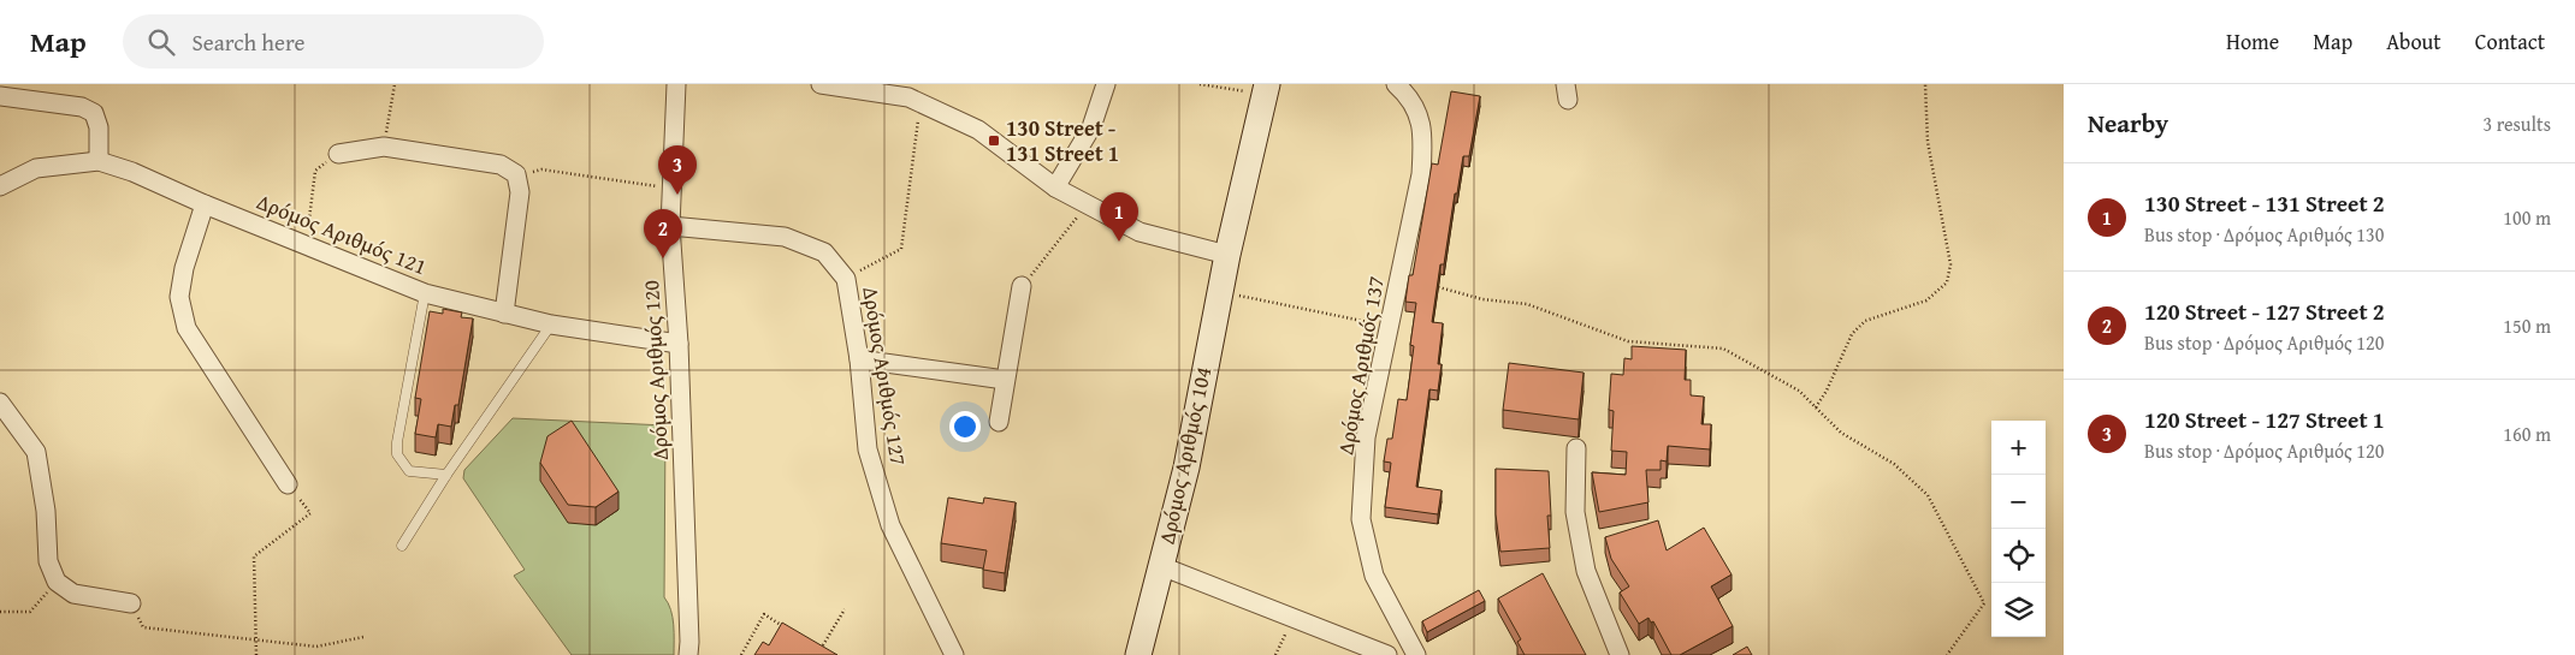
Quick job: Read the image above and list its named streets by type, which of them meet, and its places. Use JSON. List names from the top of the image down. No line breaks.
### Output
{"streets":{"street":["Δρόμος Αριθμός 121","Δρόμος Αριθμός 137","Δρόμος Αριθμός 120","Δρόμος Αριθμός 127","Δρόμος Αριθμός 104"]},"crossings":[["Δρόμος Αριθμός 121","Δρόμος Αριθμός 120"],["Δρόμος Αριθμός 120","Δρόμος Αριθμός 127"]],"places":{"transit":["130 Street - 131 Street 1"]},"page":{"header":"Map","search":"Search here","nav":["Home","Map","About","Contact"],"heading":["Nearby","3 results"],"pins":["3","1","2"],"list":[{"mark":"1","name":"130 Street - 131 Street 2","note":"Bus stop · Δρόμος Αριθμός 130","value":"100 m"},{"mark":"2","name":"120 Street - 127 Street 2","note":"Bus stop · Δρόμος Αριθμός 120","value":"150 m"},{"mark":"3","name":"120 Street - 127 Street 1","note":"Bus stop · Δρόμος Αριθμός 120","value":"160 m"}],"map_buttons":["+","−"]}}
